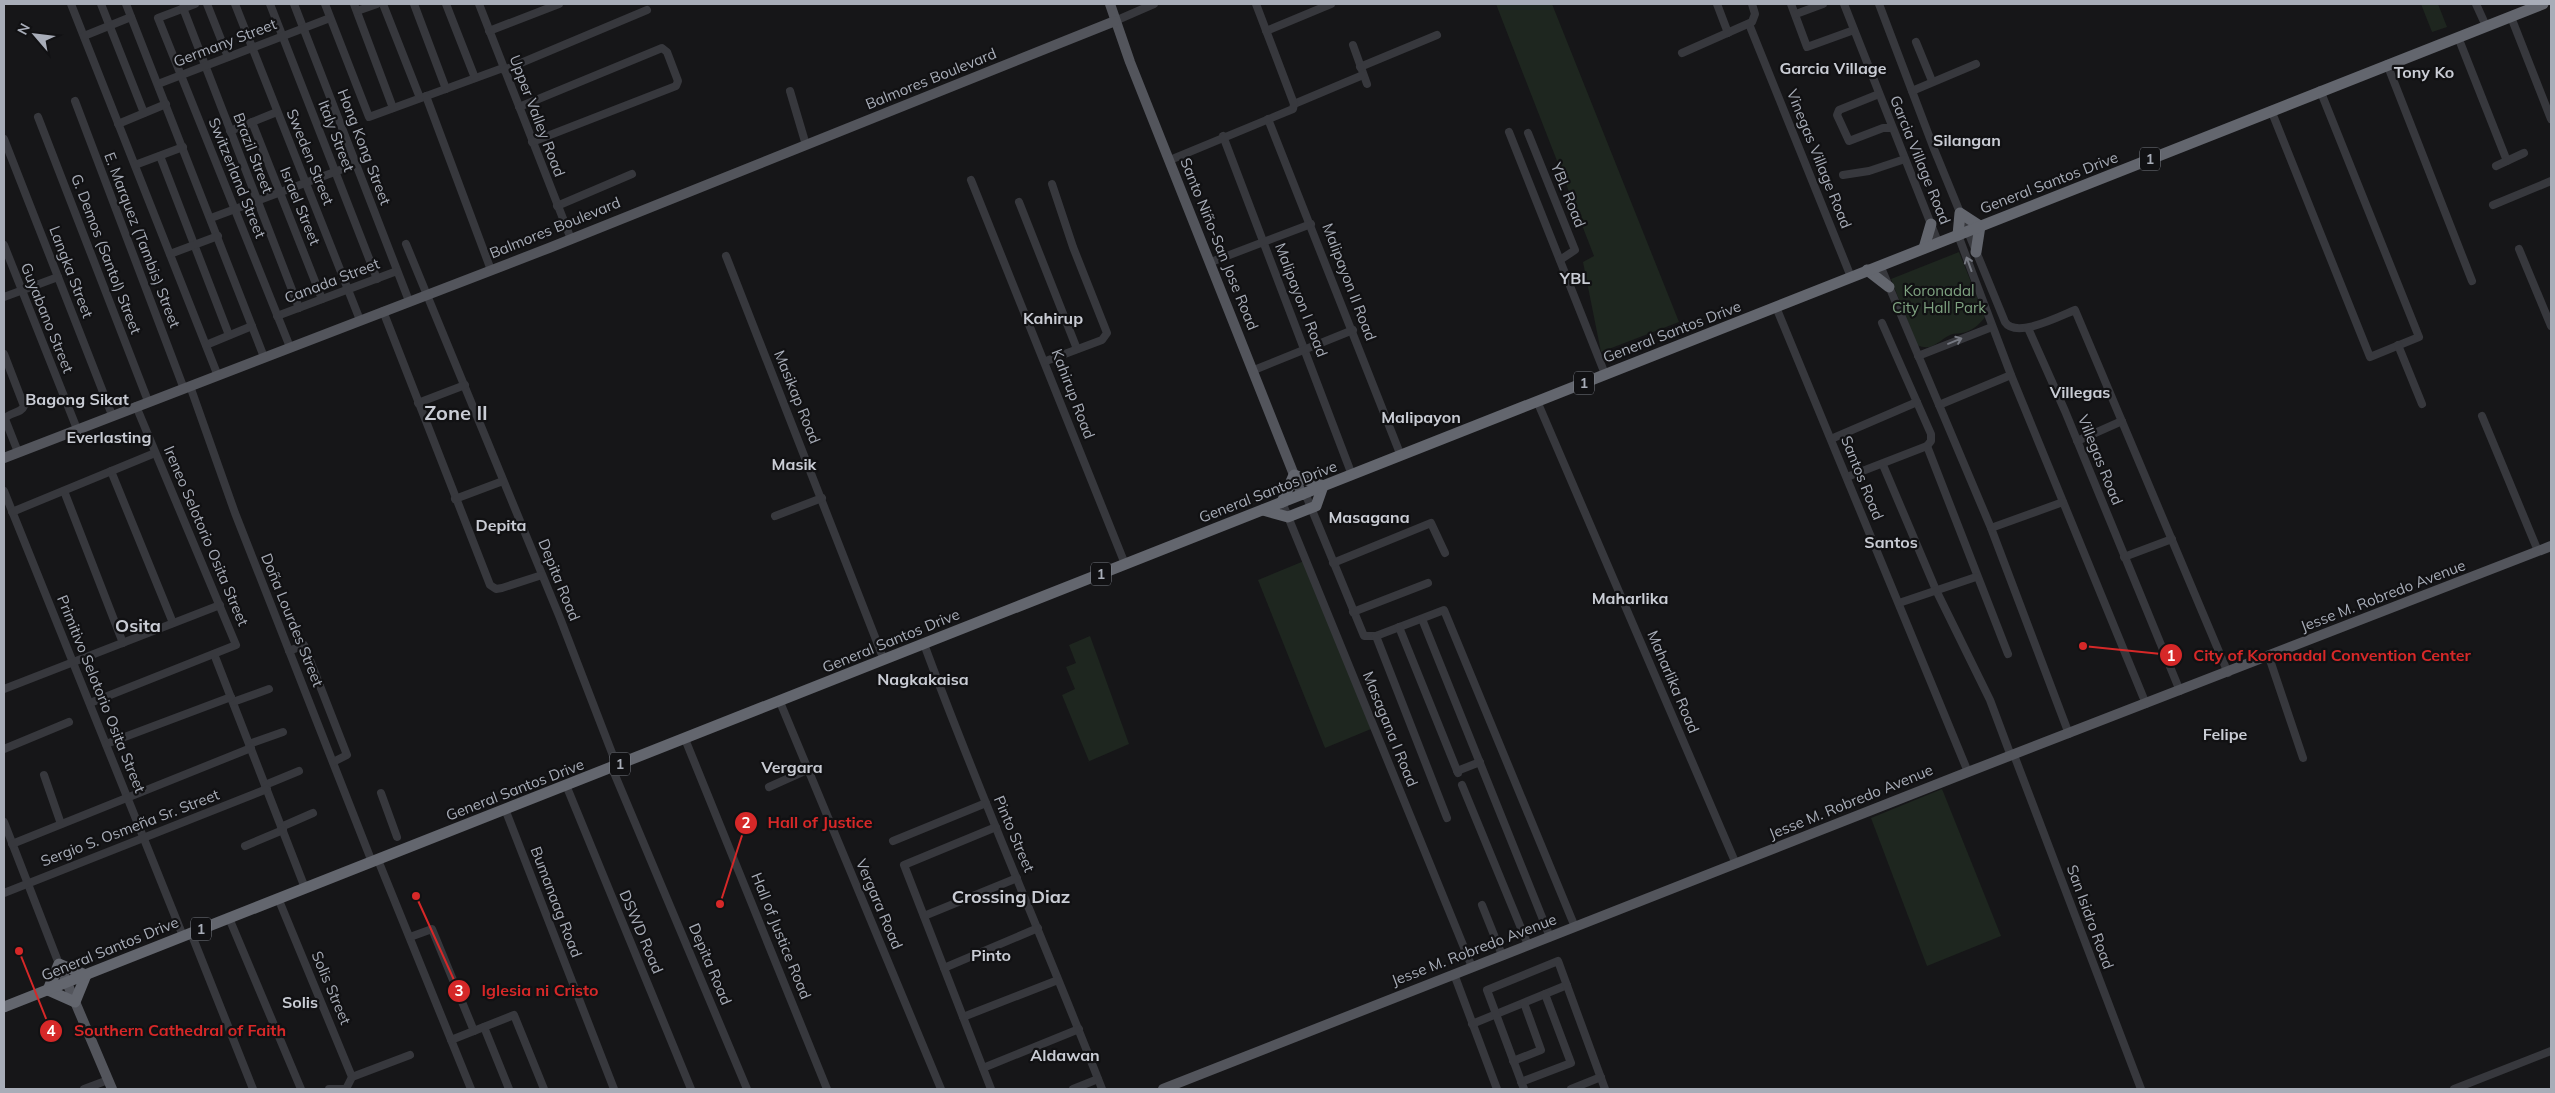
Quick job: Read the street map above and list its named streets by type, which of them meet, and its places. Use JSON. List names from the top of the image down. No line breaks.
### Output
{"streets":{"highway":["1","General Santos Drive"],"main road":["Balmores Boulevard","Santo Niño-San Jose Road","Jesse M. Robredo Avenue"],"street":["Germany Street","Upper Valley Road","Italy Street","Hong Kong Street","Brazil Street","Sweden Street","Vinegas Village Road","Garcia Village Road","Switzerland Street","YBL Road","Israel Street","E. Marquez (Tambis) Street","G. Demos (Santol) Street","Langka Street","Canada Street","Malipayon II Road","Malipayon I Road","Guyabano Street","Kahirup Road","Masikap Road","Villegas Road","Santos Road","Ireneo Selotorio Osita Street","Depita Road","Doña Lourdes Street","Maharlika Road","Primitivo Selotorio Osita Street","Masagana I Road","Sergio S. Osmeña Sr. Street","Pinto Street","Bumanaag Road","Vergara Road","San Isidro Road","DSWD Road","Hall of Justice Road","Solis Street"]},"crossings":[["Germany Street","Italy Street"],["Germany Street","Hong Kong Street"],["Germany Street","Brazil Street"],["Germany Street","Sweden Street"],["Germany Street","Switzerland Street"],["Balmores Boulevard","Upper Valley Road"],["Balmores Boulevard","Hong Kong Street"],["Balmores Boulevard","Sweden Street"],["Balmores Boulevard","Switzerland Street"],["Balmores Boulevard","E. Marquez (Tambis) Street"],["Balmores Boulevard","Santo Niño-San Jose Road"],["Balmores Boulevard","G. Demos (Santol) Street"],["Balmores Boulevard","Langka Street"],["Balmores Boulevard","Guyabano Street"],["Balmores Boulevard","Ireneo Selotorio Osita Street"],["Balmores Boulevard","Depita Road"],["Balmores Boulevard","Doña Lourdes Street"],["Italy Street","Canada Street"],["Hong Kong Street","Canada Street"],["Brazil Street","Switzerland Street"],["Brazil Street","Canada Street"],["Sweden Street","Canada Street"],["Vinegas Village Road","General Santos Drive"],["Garcia Village Road","General Santos Drive"],["Switzerland Street","Canada Street"],["General Santos Drive","YBL Road"],["General Santos Drive","Santo Niño-San Jose Road"],["General Santos Drive","Malipayon II Road"],["General Santos Drive","Malipayon I Road"],["General Santos Drive","Kahirup Road"],["General Santos Drive","Masikap Road"],["General Santos Drive","Santos Road"],["General Santos Drive","Depita Road"],["General Santos Drive","Doña Lourdes Street"],["General Santos Drive","Maharlika Road"],["General Santos Drive","Primitivo Selotorio Osita Street"],["General Santos Drive","Masagana I Road"],["General Santos Drive","Pinto Street"],["General Santos Drive","Bumanaag Road"],["General Santos Drive","Vergara Road"],["General Santos Drive","DSWD Road"],["General Santos Drive","Hall of Justice Road"],["General Santos Drive","Solis Street"],["Israel Street","Canada Street"],["E. Marquez (Tambis) Street","Doña Lourdes Street"],["Villegas Road","Jesse M. Robredo Avenue"],["Santos Road","Jesse M. Robredo Avenue"],["Jesse M. Robredo Avenue","Maharlika Road"],["Jesse M. Robredo Avenue","Masagana I Road"],["Jesse M. Robredo Avenue","San Isidro Road"],["Primitivo Selotorio Osita Street","Sergio S. Osmeña Sr. Street"]],"districts":["Garcia Village","Tony Ko","Silangan","YBL","Kahirup","Villegas","Bagong Sikat","Zone II","Malipayon","Everlasting","Masik","Masagana","Depita","Santos","Maharlika","Osita","Nagkakaisa","Felipe","Vergara","Crossing Diaz","Pinto","Solis","Aldawan"],"parks":["Koronadal City Hall Park"],"places":["City of Koronadal Convention Center","Iglesia ni Cristo","Hall of Justice","Southern Cathedral of Faith"],"north":"top left"}
